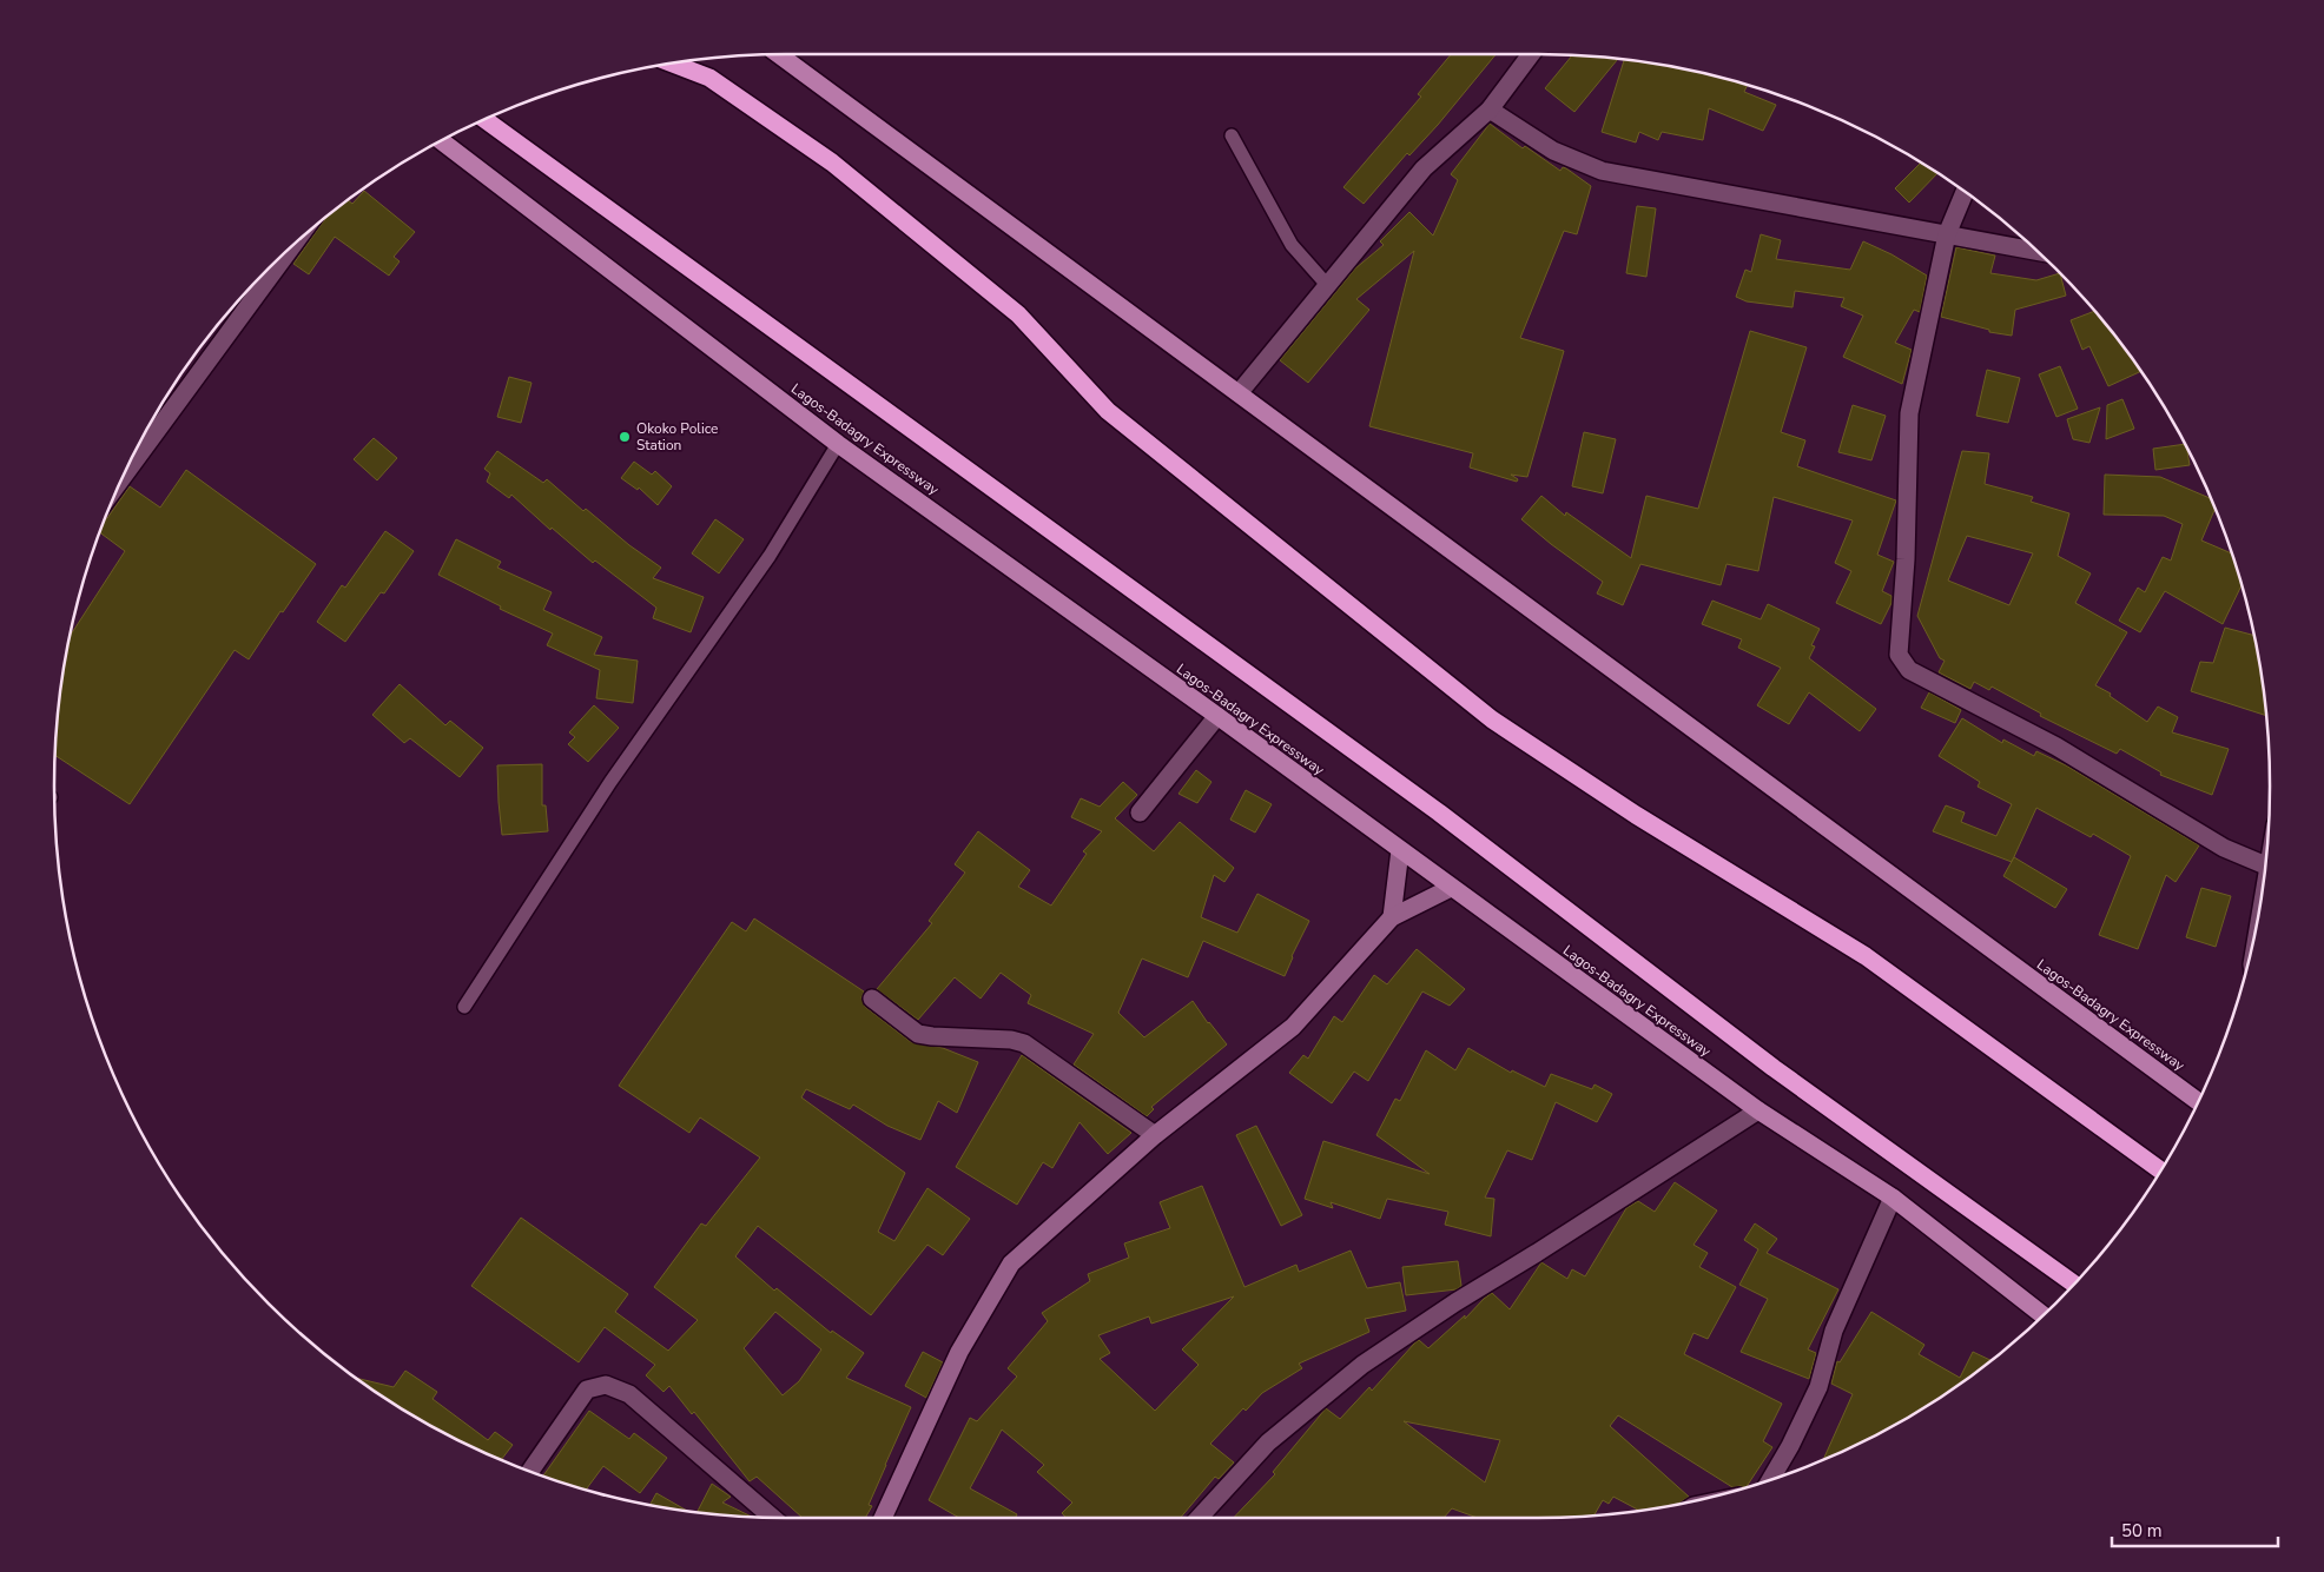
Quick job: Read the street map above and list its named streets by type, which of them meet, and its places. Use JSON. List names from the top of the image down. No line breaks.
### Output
{"streets":{"highway":["Lagos-Badagry Expressway"]},"places":["Okoko Police Station"],"scale_bar":"50 m"}
